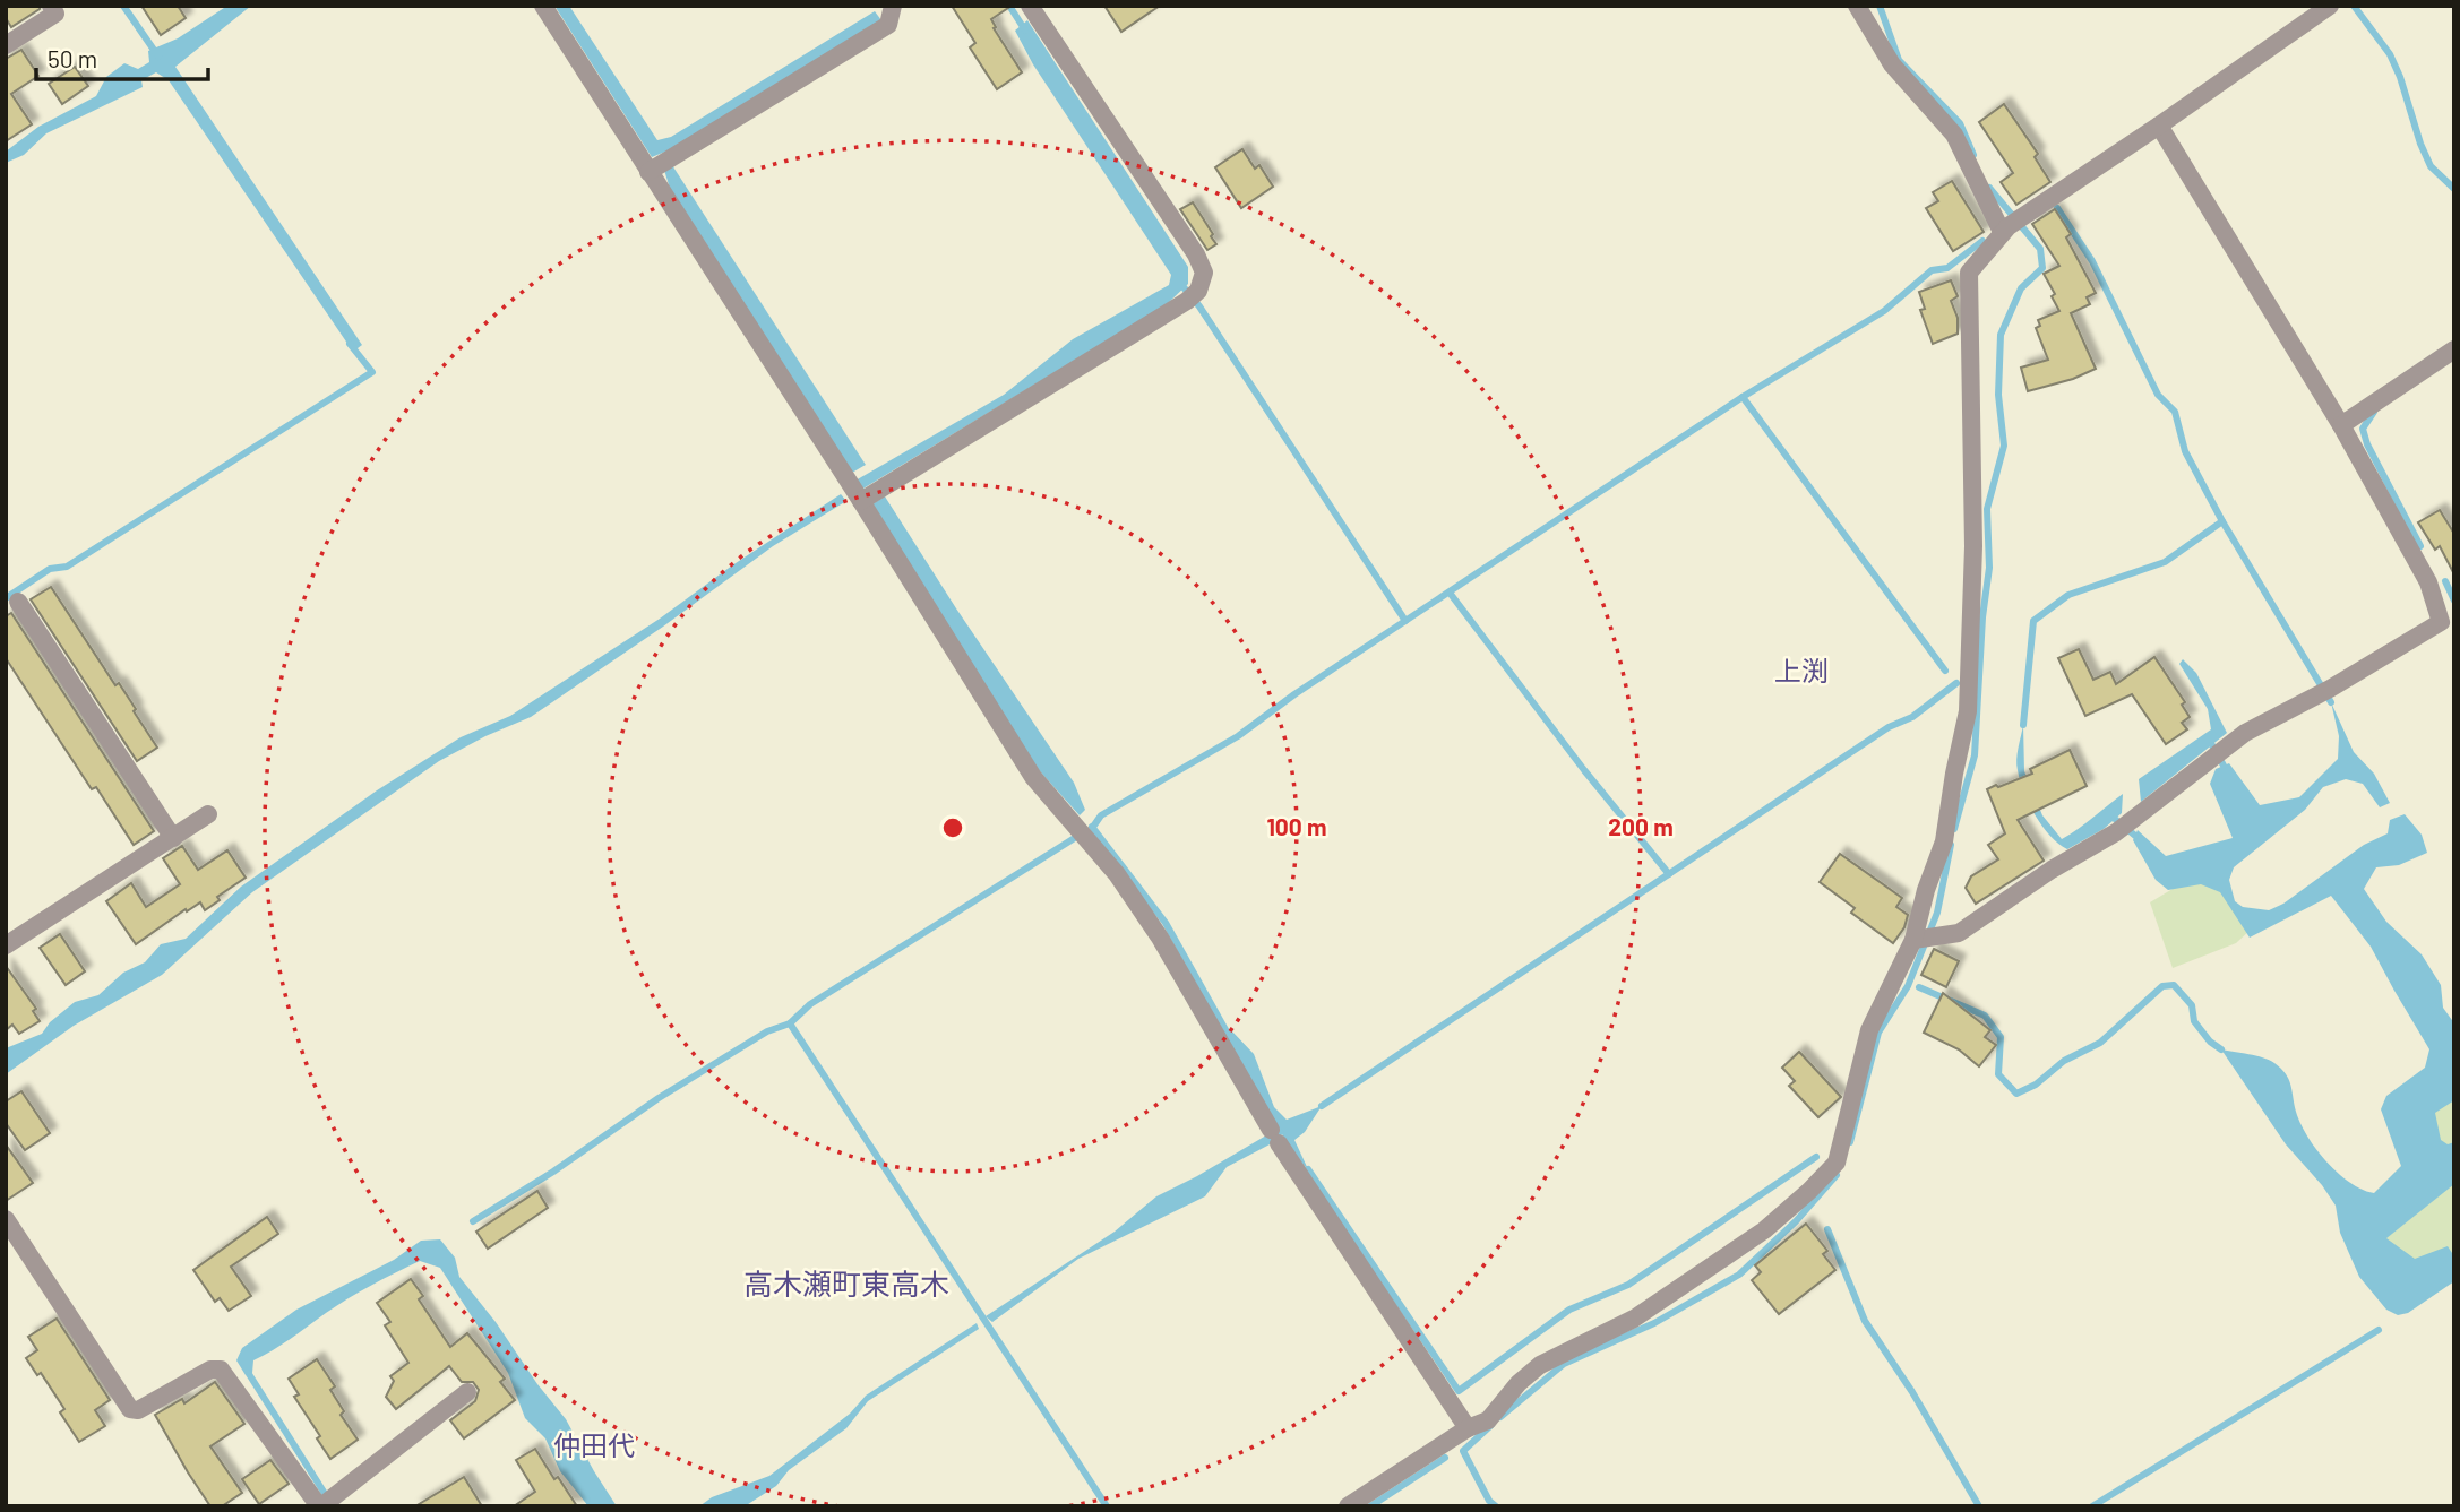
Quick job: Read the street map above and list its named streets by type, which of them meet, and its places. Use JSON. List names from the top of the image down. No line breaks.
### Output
{"districts":["上渕","高木瀬町東高木","仲田代"],"scale_bar":"50 m","rings":["100 m","200 m"]}
